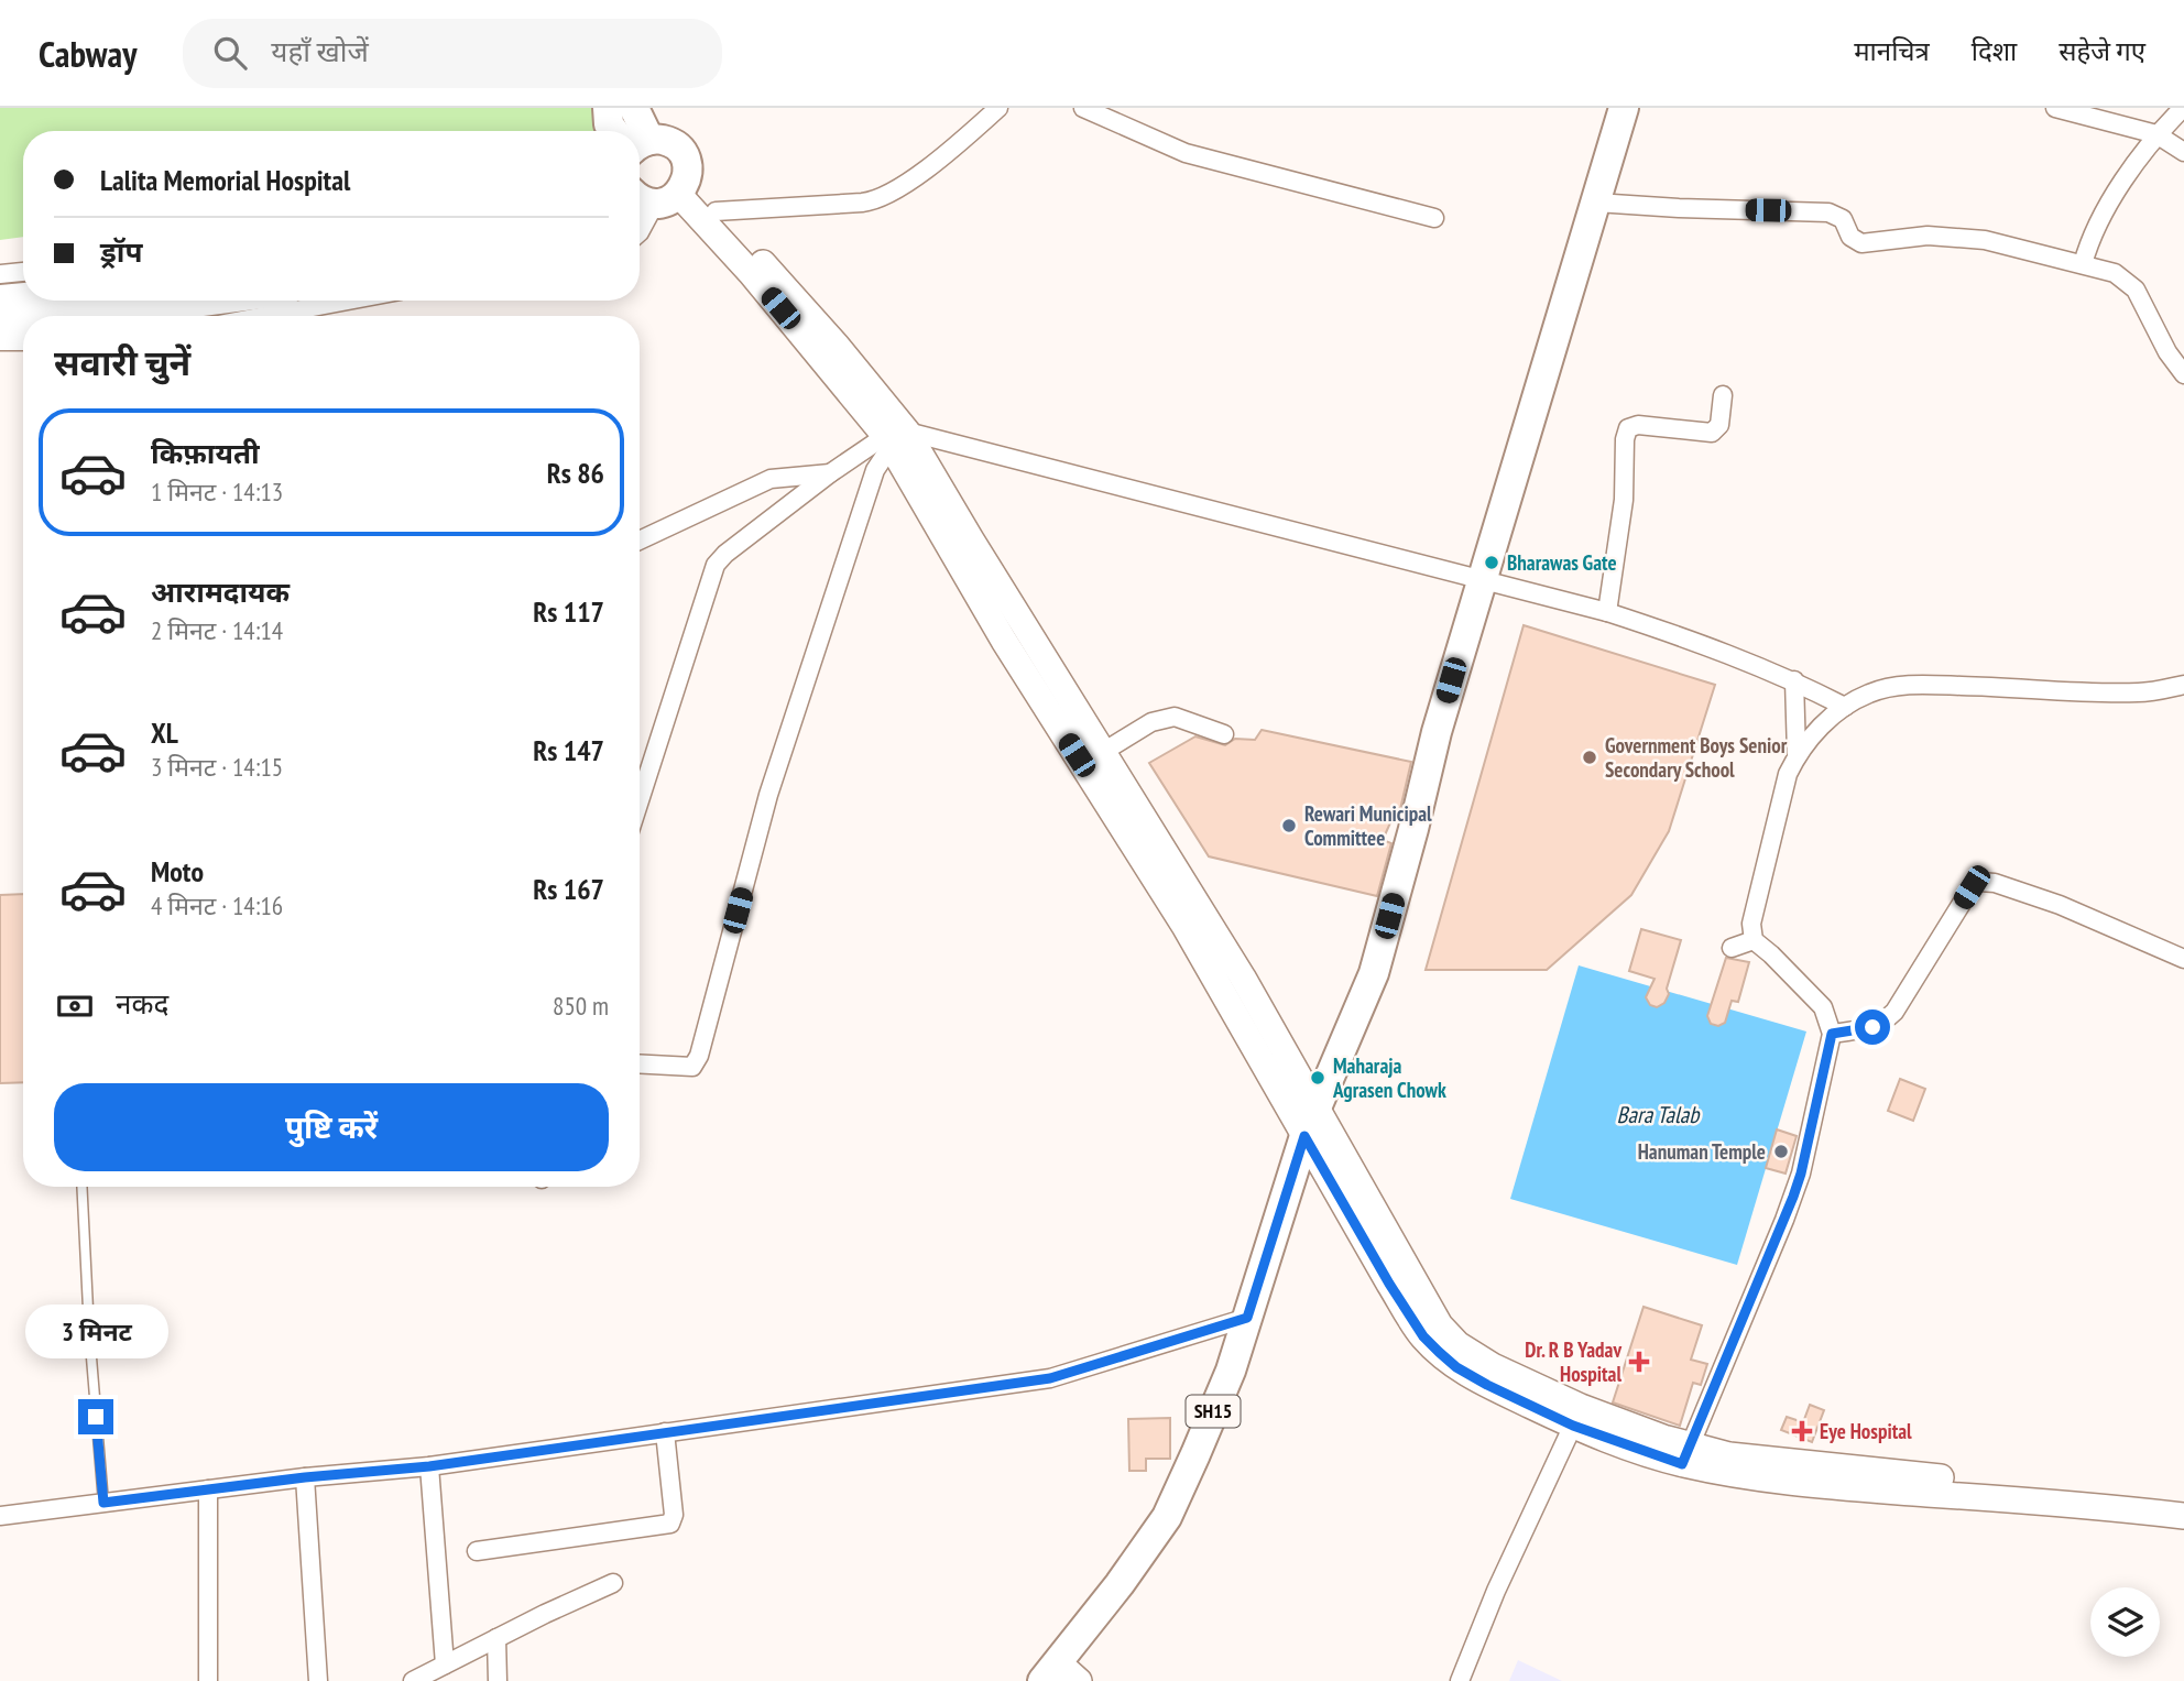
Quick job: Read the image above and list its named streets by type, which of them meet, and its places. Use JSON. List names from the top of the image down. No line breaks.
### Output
{"streets":{"main road":["SH15"]},"water":["Bara Talab"],"places":{"other":["Bharawas Gate","Government Boys Senior Secondary School","Rewari Municipal Committee","Maharaja Agrasen Chowk","Hanuman Temple"],"health":["Dr. R B Yadav Hospital","Eye Hospital"]},"page":{"header":"Cabway","search":"यहाँ खोजें","nav":["मानचित्र","दिशा","सहेजे गए"],"banner":["Lalita Memorial Hospital","ड्रॉप"],"heading":"सवारी चुनें","list":[{"name":"किफ़ायती","note":"1 मिनट · 14:13","value":"Rs 86"},{"name":"आरामदायक","note":"2 मिनट · 14:14","value":"Rs 117"},{"name":"XL","note":"3 मिनट · 14:15","value":"Rs 147"},{"name":"Moto","note":"4 मिनट · 14:16","value":"Rs 167"}],"pay":["नकद","850 m"],"buttons":"पुष्टि करें","bubble":"3 मिनट"}}
